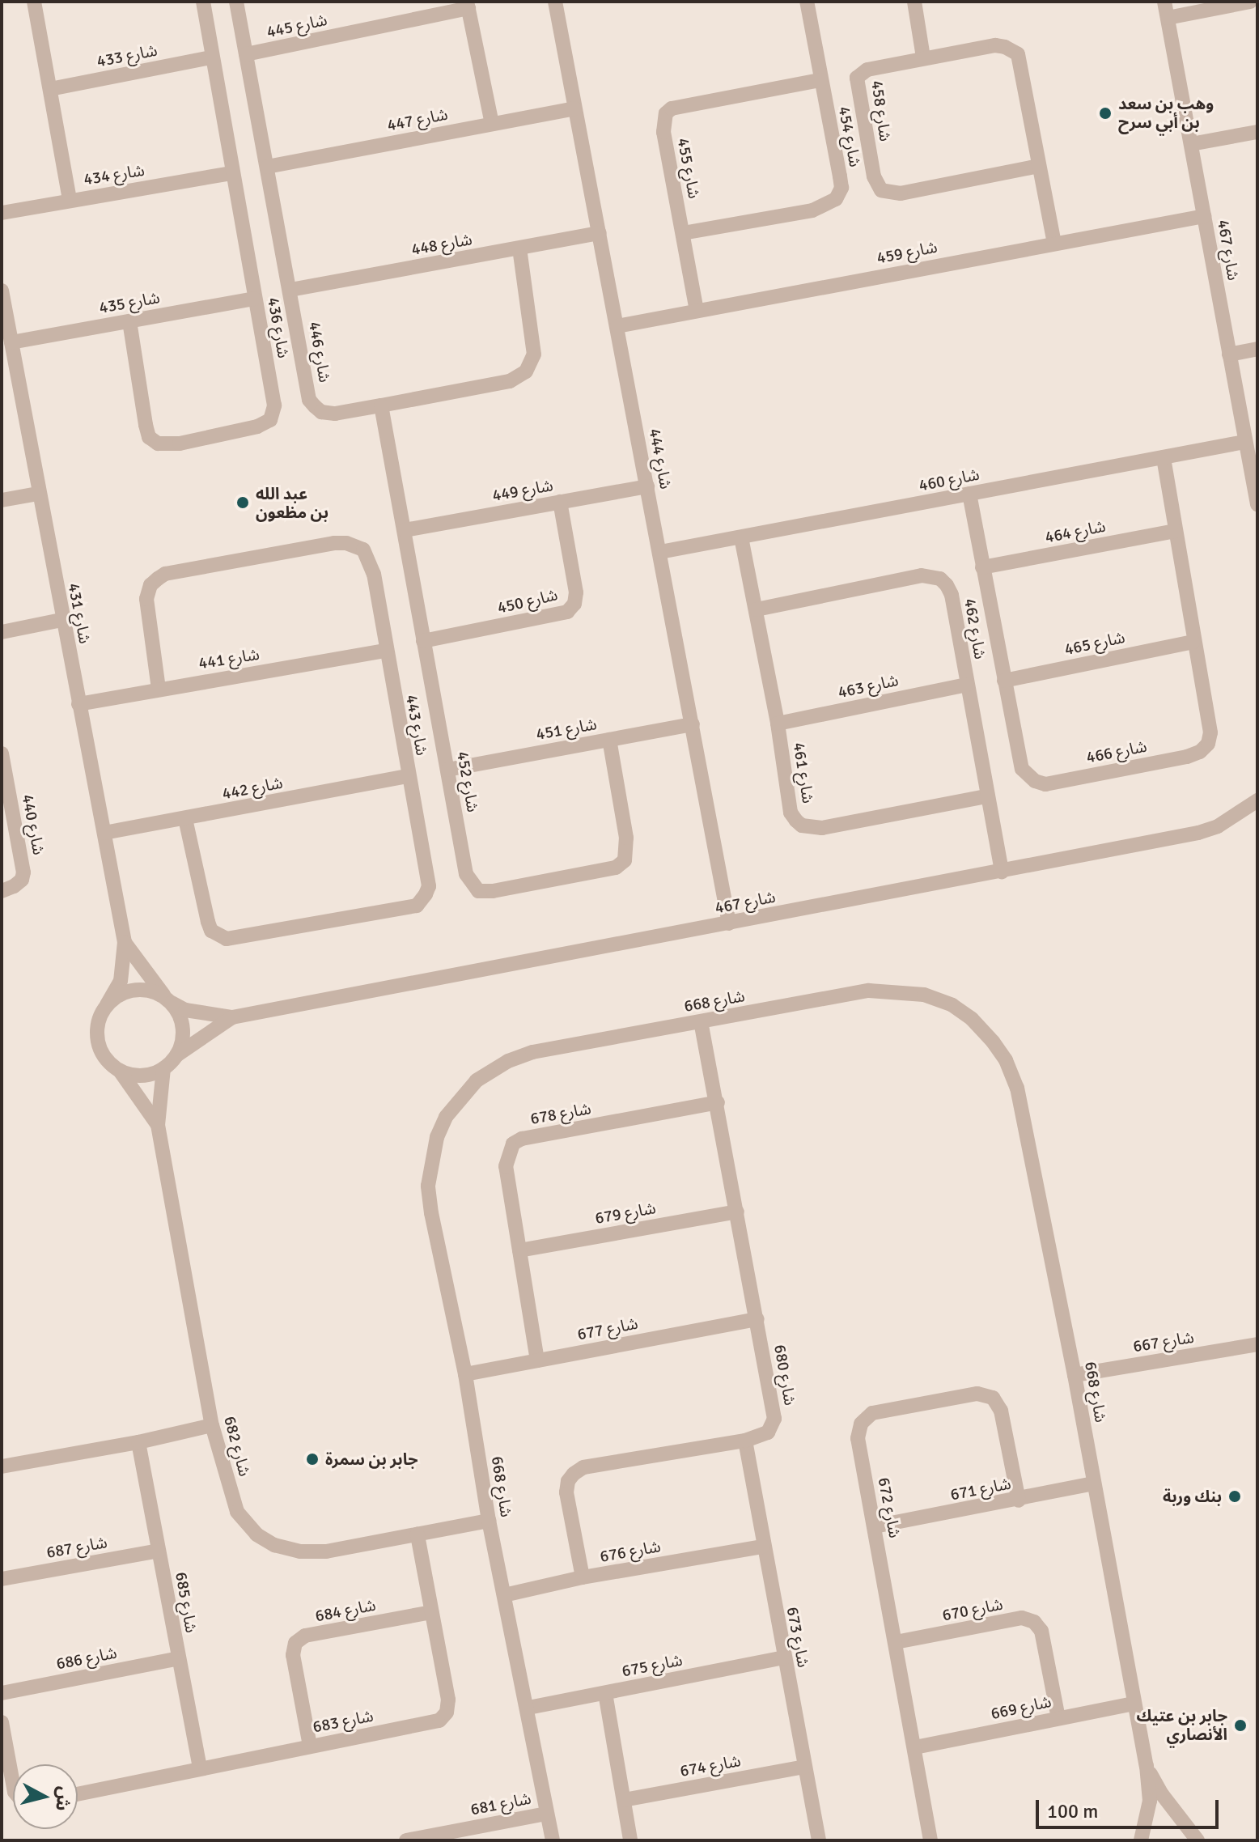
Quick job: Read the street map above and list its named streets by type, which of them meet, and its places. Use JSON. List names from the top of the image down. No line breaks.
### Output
{"streets":{"street":["شارع 445","شارع 433","شارع 458","شارع 447","شارع 454","شارع 455","شارع 434","شارع 448","شارع 467","شارع 459","شارع 435","شارع 436","شارع 446","شارع 444","شارع 460","شارع 449","شارع 464","شارع 450","شارع 431","شارع 462","شارع 465","شارع 441","شارع 463","شارع 443","شارع 451","شارع 466","شارع 461","شارع 452","شارع 442","شارع 440","شارع 668","شارع 678","شارع 679","شارع 677","شارع 667","شارع 680","شارع 682","شارع 671","شارع 672","شارع 687","شارع 676","شارع 685","شارع 670","شارع 684","شارع 673","شارع 686","شارع 675","شارع 669","شارع 683","شارع 674","شارع 681"]},"crossings":[["شارع 445","شارع 446"],["شارع 433","شارع 436"],["شارع 458","شارع 459"],["شارع 447","شارع 446"],["شارع 447","شارع 444"],["شارع 454","شارع 455"],["شارع 455","شارع 459"],["شارع 434","شارع 436"],["شارع 448","شارع 446"],["شارع 448","شارع 444"],["شارع 467","شارع 459"],["شارع 467","شارع 444"],["شارع 467","شارع 460"],["شارع 467","شارع 431"],["شارع 467","شارع 462"],["شارع 467","شارع 682"],["شارع 459","شارع 444"],["شارع 435","شارع 436"],["شارع 435","شارع 431"],["شارع 446","شارع 452"],["شارع 444","شارع 460"],["شارع 444","شارع 449"],["شارع 444","شارع 451"],["شارع 460","شارع 466"],["شارع 460","شارع 461"],["شارع 449","شارع 450"],["شارع 449","شارع 452"],["شارع 464","شارع 466"],["شارع 450","شارع 452"],["شارع 431","شارع 441"],["شارع 431","شارع 442"],["شارع 431","شارع 682"],["شارع 462","شارع 463"],["شارع 462","شارع 461"],["شارع 465","شارع 466"],["شارع 441","شارع 443"],["شارع 463","شارع 461"],["شارع 443","شارع 442"],["شارع 451","شارع 452"],["شارع 668","شارع 677"],["شارع 668","شارع 667"],["شارع 668","شارع 680"],["شارع 668","شارع 682"],["شارع 668","شارع 671"],["شارع 668","شارع 676"],["شارع 668","شارع 675"],["شارع 668","شارع 669"],["شارع 668","شارع 681"],["شارع 678","شارع 679"],["شارع 678","شارع 677"],["شارع 678","شارع 680"],["شارع 679","شارع 680"],["شارع 677","شارع 680"],["شارع 680","شارع 676"],["شارع 680","شارع 673"],["شارع 682","شارع 683"],["شارع 671","شارع 672"],["شارع 672","شارع 670"],["شارع 672","شارع 669"],["شارع 687","شارع 685"],["شارع 676","شارع 673"],["شارع 685","شارع 686"],["شارع 685","شارع 683"],["شارع 670","شارع 669"],["شارع 684","شارع 683"],["شارع 673","شارع 675"],["شارع 673","شارع 674"]],"places":["وهب بن سعد بن أبي سرح","عبد الله بن مظعون","جابر بن سمرة","بنك وربة","جابر بن عتيك الأنصاري"],"scale_bar":"100 m","north":"right"}
